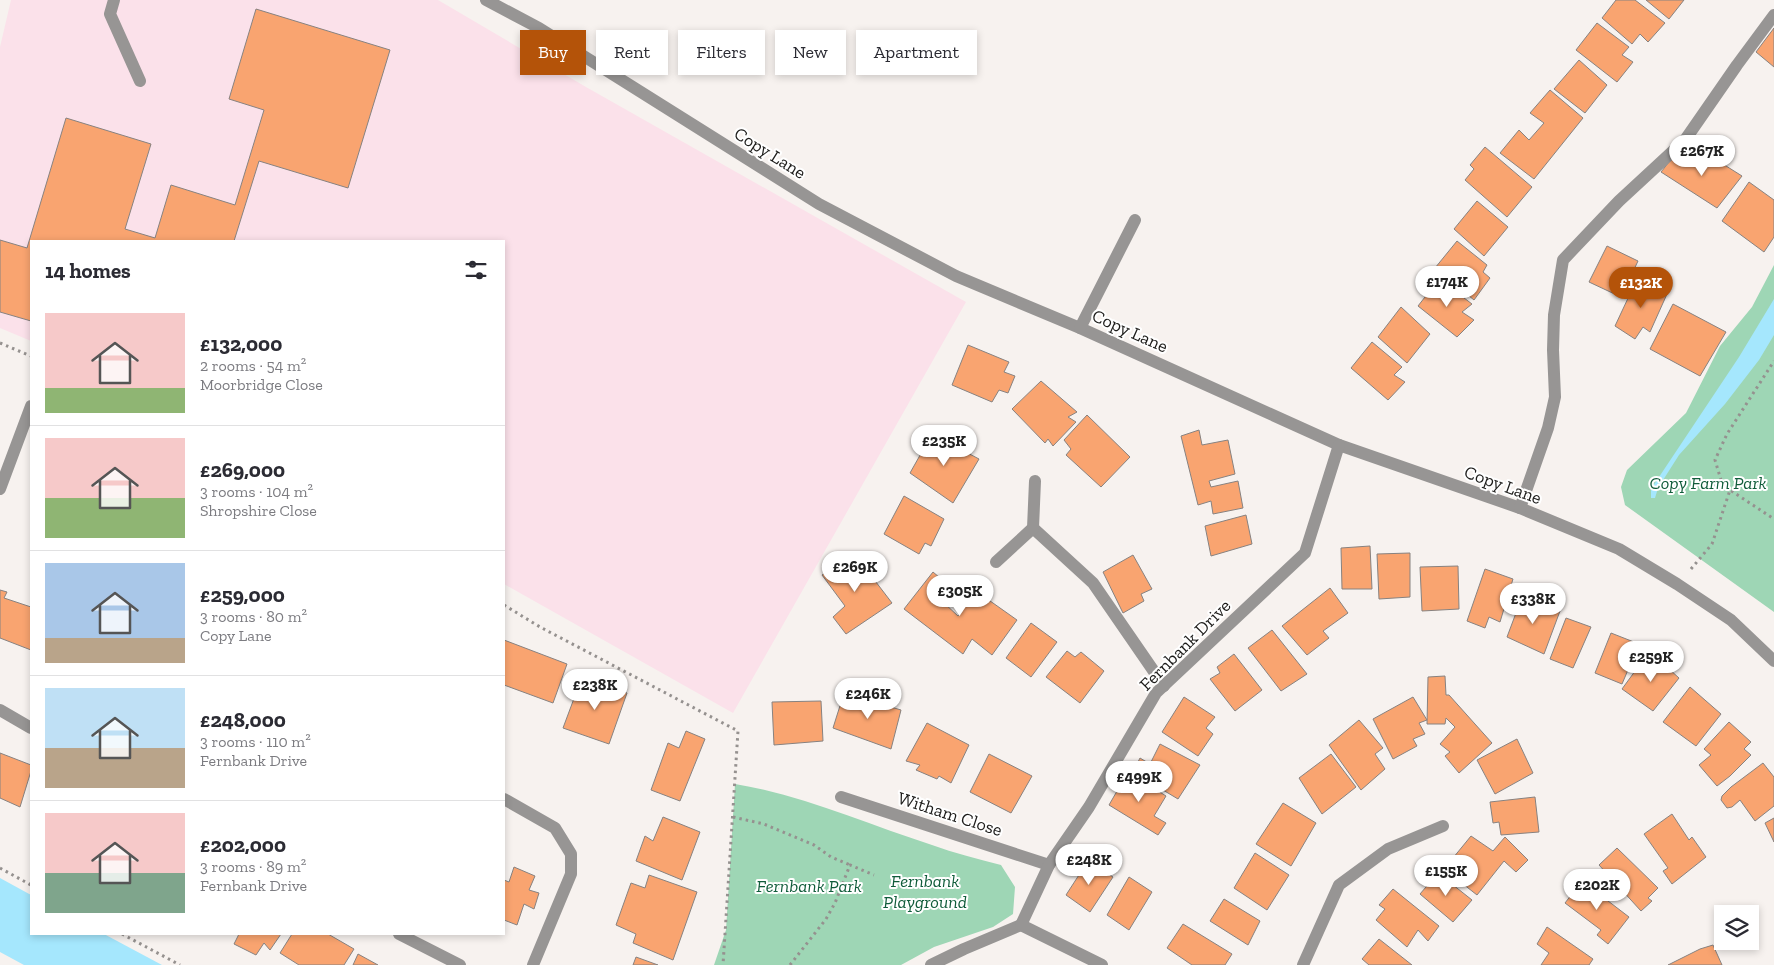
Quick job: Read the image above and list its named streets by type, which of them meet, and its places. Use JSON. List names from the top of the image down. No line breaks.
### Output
{"streets":{"street":["Copy Lane","Fernbank Drive","Witham Close"]},"crossings":[["Copy Lane","Fernbank Drive"],["Fernbank Drive","Witham Close"]],"parks":["Copy Farm Park","Fernbank Playground","Fernbank Park"],"page":{"chip":["Buy","Rent","Filters","New","Apartment"],"price":["£267K","£174K","£132K","£235K","£269K","£305K","£338K","£259K","£238K","£246K","£499K","£248K","£155K","£202K"],"heading":"14 homes","list":[{"name":"£132,000","note":"2 rooms · 54 m² · Moorbridge Close"},{"name":"£269,000","note":"3 rooms · 104 m² · Shropshire Close"},{"name":"£259,000","note":"3 rooms · 80 m² · Copy Lane"},{"name":"£248,000","note":"3 rooms · 110 m² · Fernbank Drive"},{"name":"£202,000","note":"3 rooms · 89 m² · Fernbank Drive"}]}}
